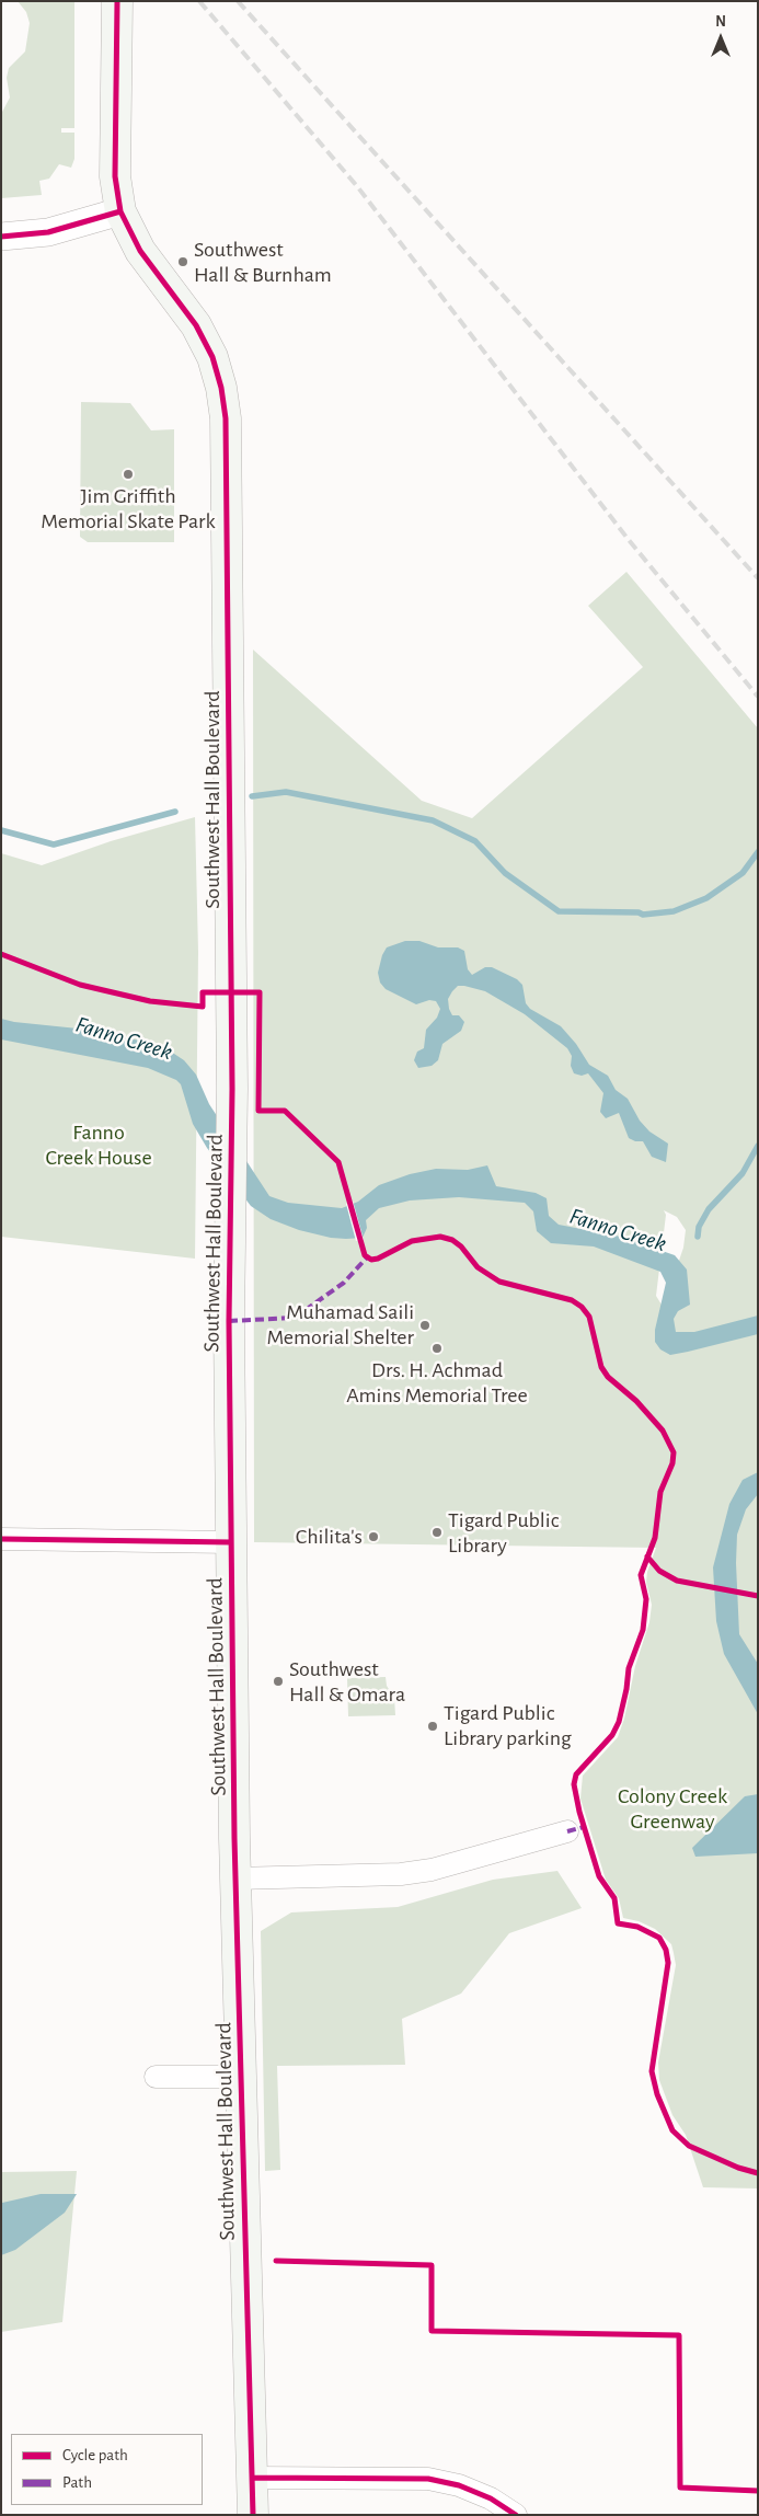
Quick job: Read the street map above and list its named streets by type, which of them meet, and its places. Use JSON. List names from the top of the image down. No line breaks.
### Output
{"streets":{"main road":["Southwest Hall Boulevard"]},"water":["Fanno Creek"],"parks":["Fanno Creek House","Colony Creek Greenway"],"places":["Southwest Hall & Burnham","Jim Griffith Memorial Skate Park","Muhamad Saili Memorial Shelter","Drs. H. Achmad Amins Memorial Tree","Tigard Public Library","Chilita's","Southwest Hall & Omara","Tigard Public Library parking"],"legend":["Cycle path","Path"],"north":"top"}
